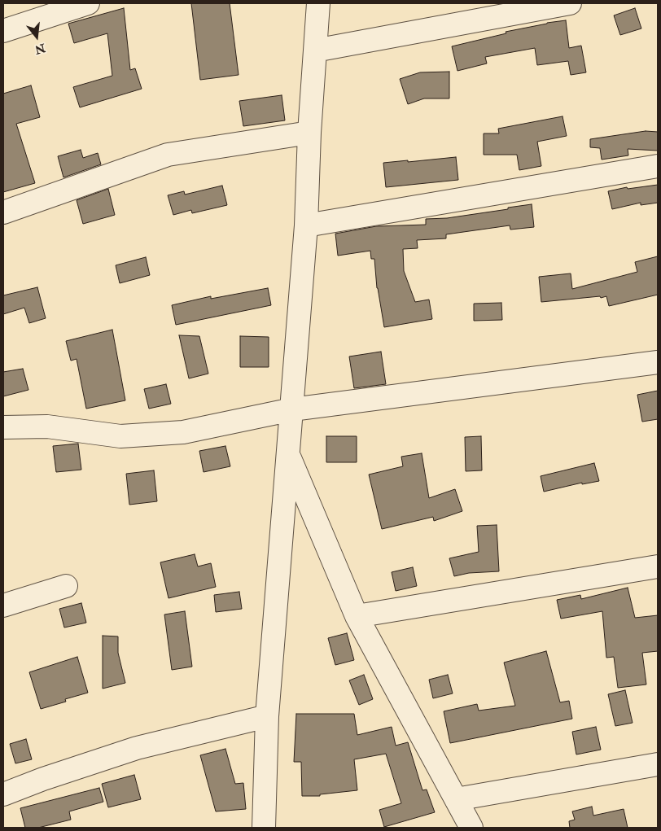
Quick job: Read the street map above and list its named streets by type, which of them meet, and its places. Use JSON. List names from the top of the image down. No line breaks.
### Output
{"north":"bottom"}
